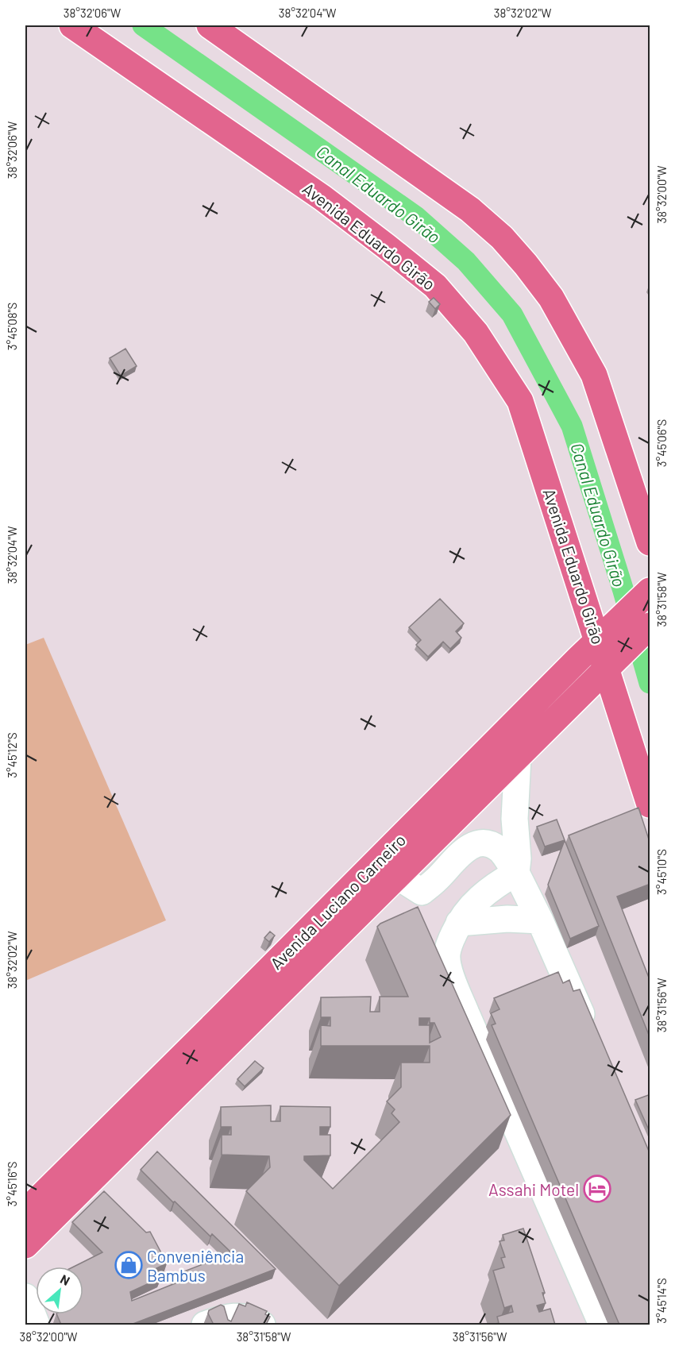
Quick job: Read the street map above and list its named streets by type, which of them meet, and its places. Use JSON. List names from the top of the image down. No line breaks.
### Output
{"streets":{"main road":["Avenida Eduardo Girão","Avenida Luciano Carneiro"]},"crossings":[["Avenida Eduardo Girão","Avenida Luciano Carneiro"]],"water":["Canal Eduardo Girão"],"places":{"hotel":["Assahi Motel"],"shop":["Conveniência Bambus"]},"north":"top right","coordinates":["38°32'06\"W","38°32'04\"W","38°32'02\"W","38°32'00\"W","3°45'08\"S","3°45'06\"S","38°31'58\"W","3°45'12\"S","3°45'10\"S","38°31'56\"W","3°45'16\"S","3°45'14\"S"]}
